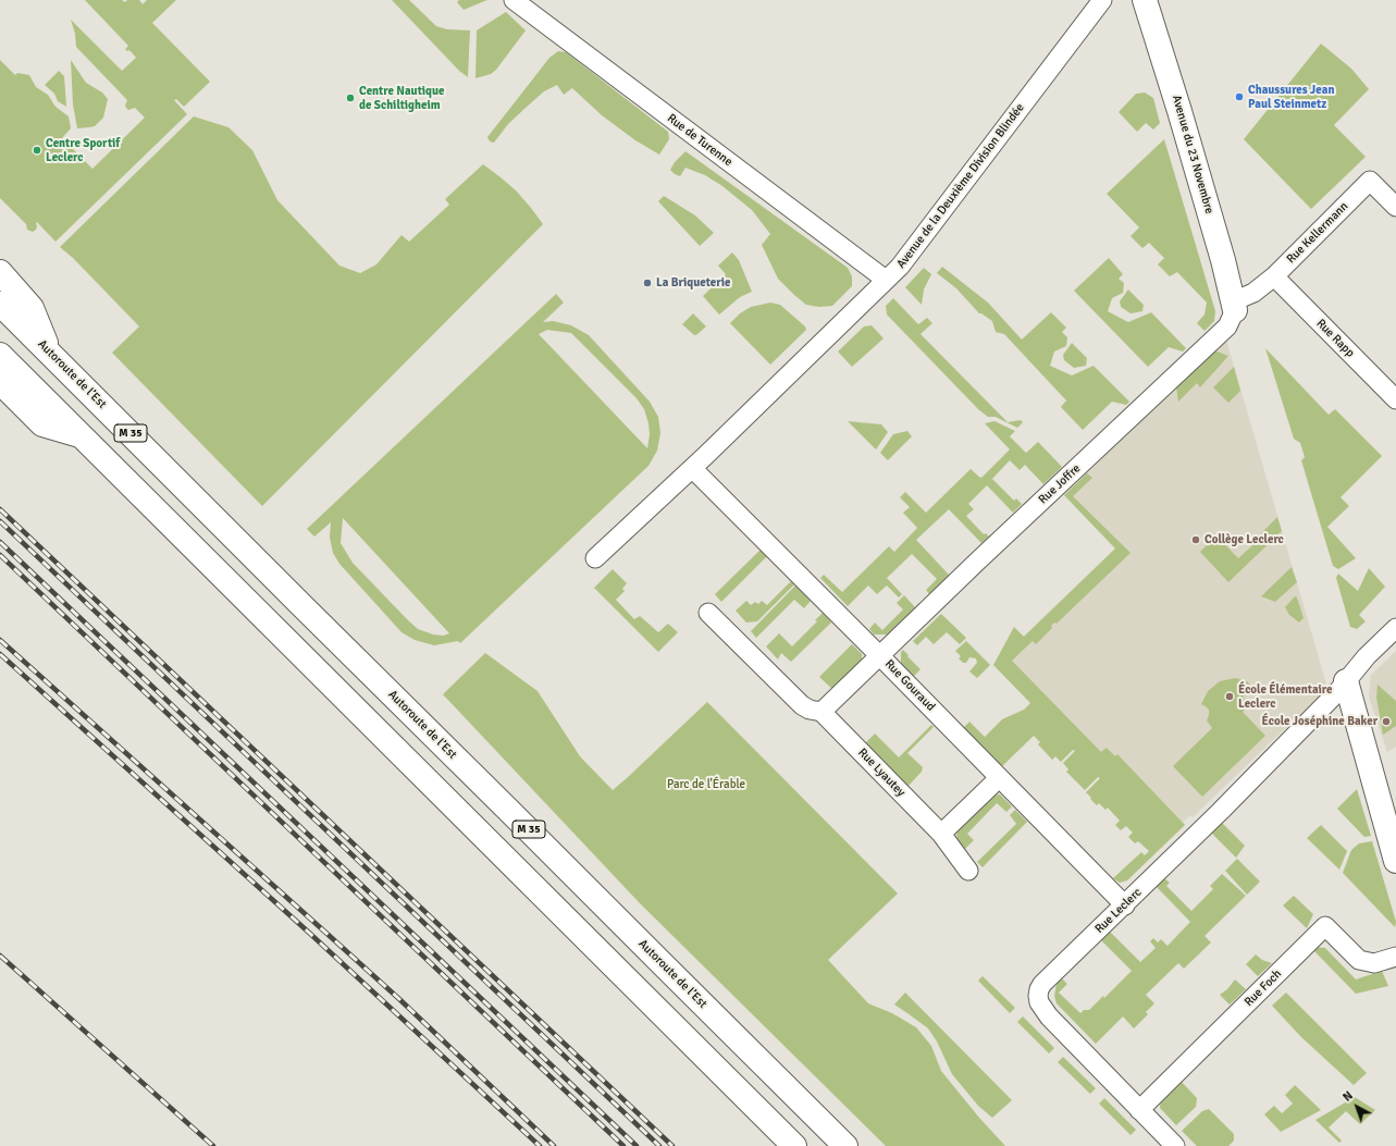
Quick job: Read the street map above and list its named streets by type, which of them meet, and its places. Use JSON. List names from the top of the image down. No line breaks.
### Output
{"streets":{"main road":["Avenue du 23 Novembre","Autoroute de l’Est","M 35"],"street":["Rue de Turenne","Avenue de la Deuxième Division Blindée","Rue Kellermann","Rue Rapp","Rue Joffre","Rue Gouraud","Rue Lyautey","Rue Leclerc","Rue Foch"]},"crossings":[["Rue de Turenne","Avenue de la Deuxième Division Blindée"],["Avenue du 23 Novembre","Rue Kellermann"],["Avenue du 23 Novembre","Rue Joffre"],["Avenue de la Deuxième Division Blindée","Rue Gouraud"],["Rue Kellermann","Rue Rapp"],["Rue Kellermann","Rue Joffre"],["Rue Joffre","Rue Gouraud"],["Rue Gouraud","Rue Leclerc"],["Rue Leclerc","Rue Foch"]],"parks":["Parc de l'Érable"],"places":["Chaussures Jean Paul Steinmetz","Centre Nautique de Schiltigheim","Centre Sportif Leclerc","La Briqueterie","Collège Leclerc","École Élémentaire Leclerc","École Joséphine Baker"],"north":"top left"}
